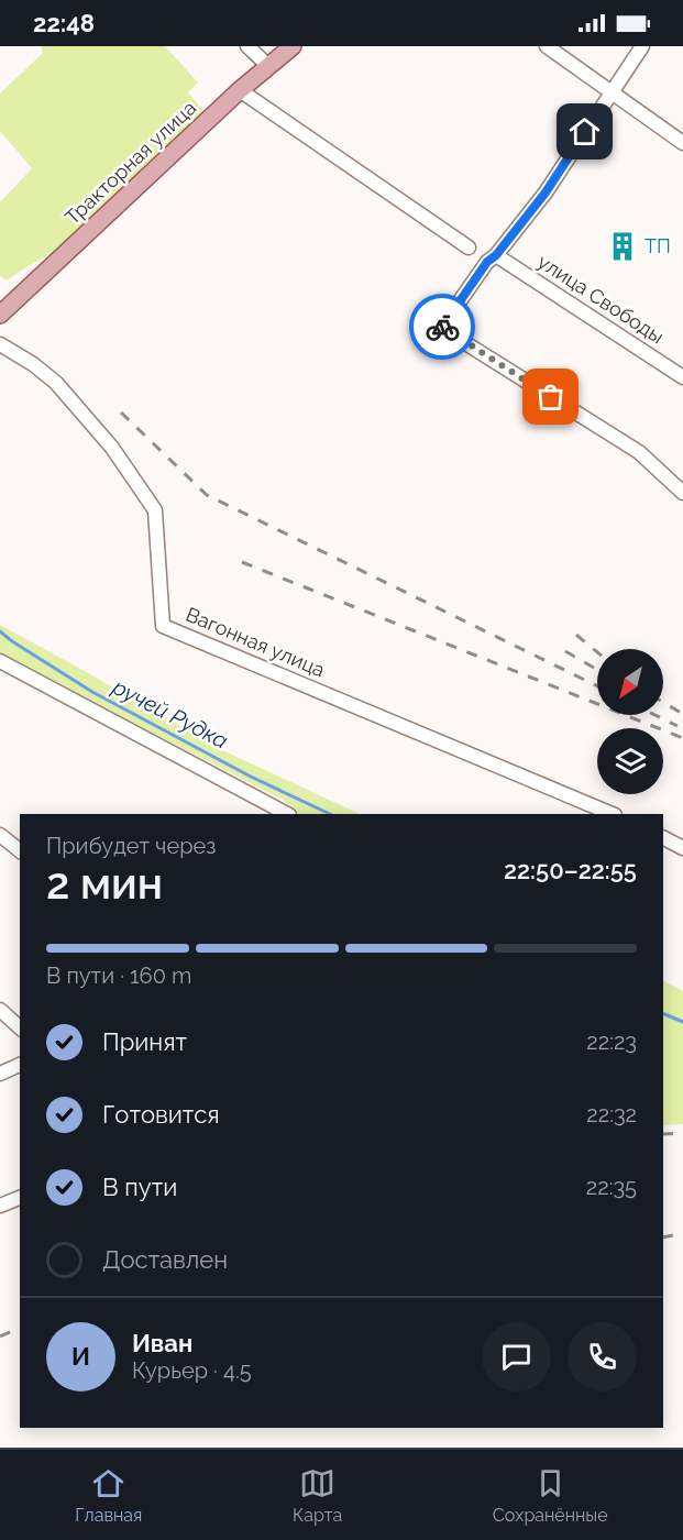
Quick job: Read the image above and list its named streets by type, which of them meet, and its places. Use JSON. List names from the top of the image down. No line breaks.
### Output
{"streets":{"main road":["Тракторная улица"],"street":["улица Свободы","Вагонная улица"]},"water":["ручей Рудка"],"places":{"building":["ТП"]},"north":"bottom left","page":{"status":"22:48","heading":["2 мин","Прибудет через","22:50–22:55"],"panel":["Иван","Курьер · 4.5"],"bar":"В пути · 160 m","list":[["Принят","22:23"],["Готовится","22:32"],["В пути","22:35"],"Доставлен"],"round":"И","tabs":["Главная","Карта","Сохранённые"]}}
